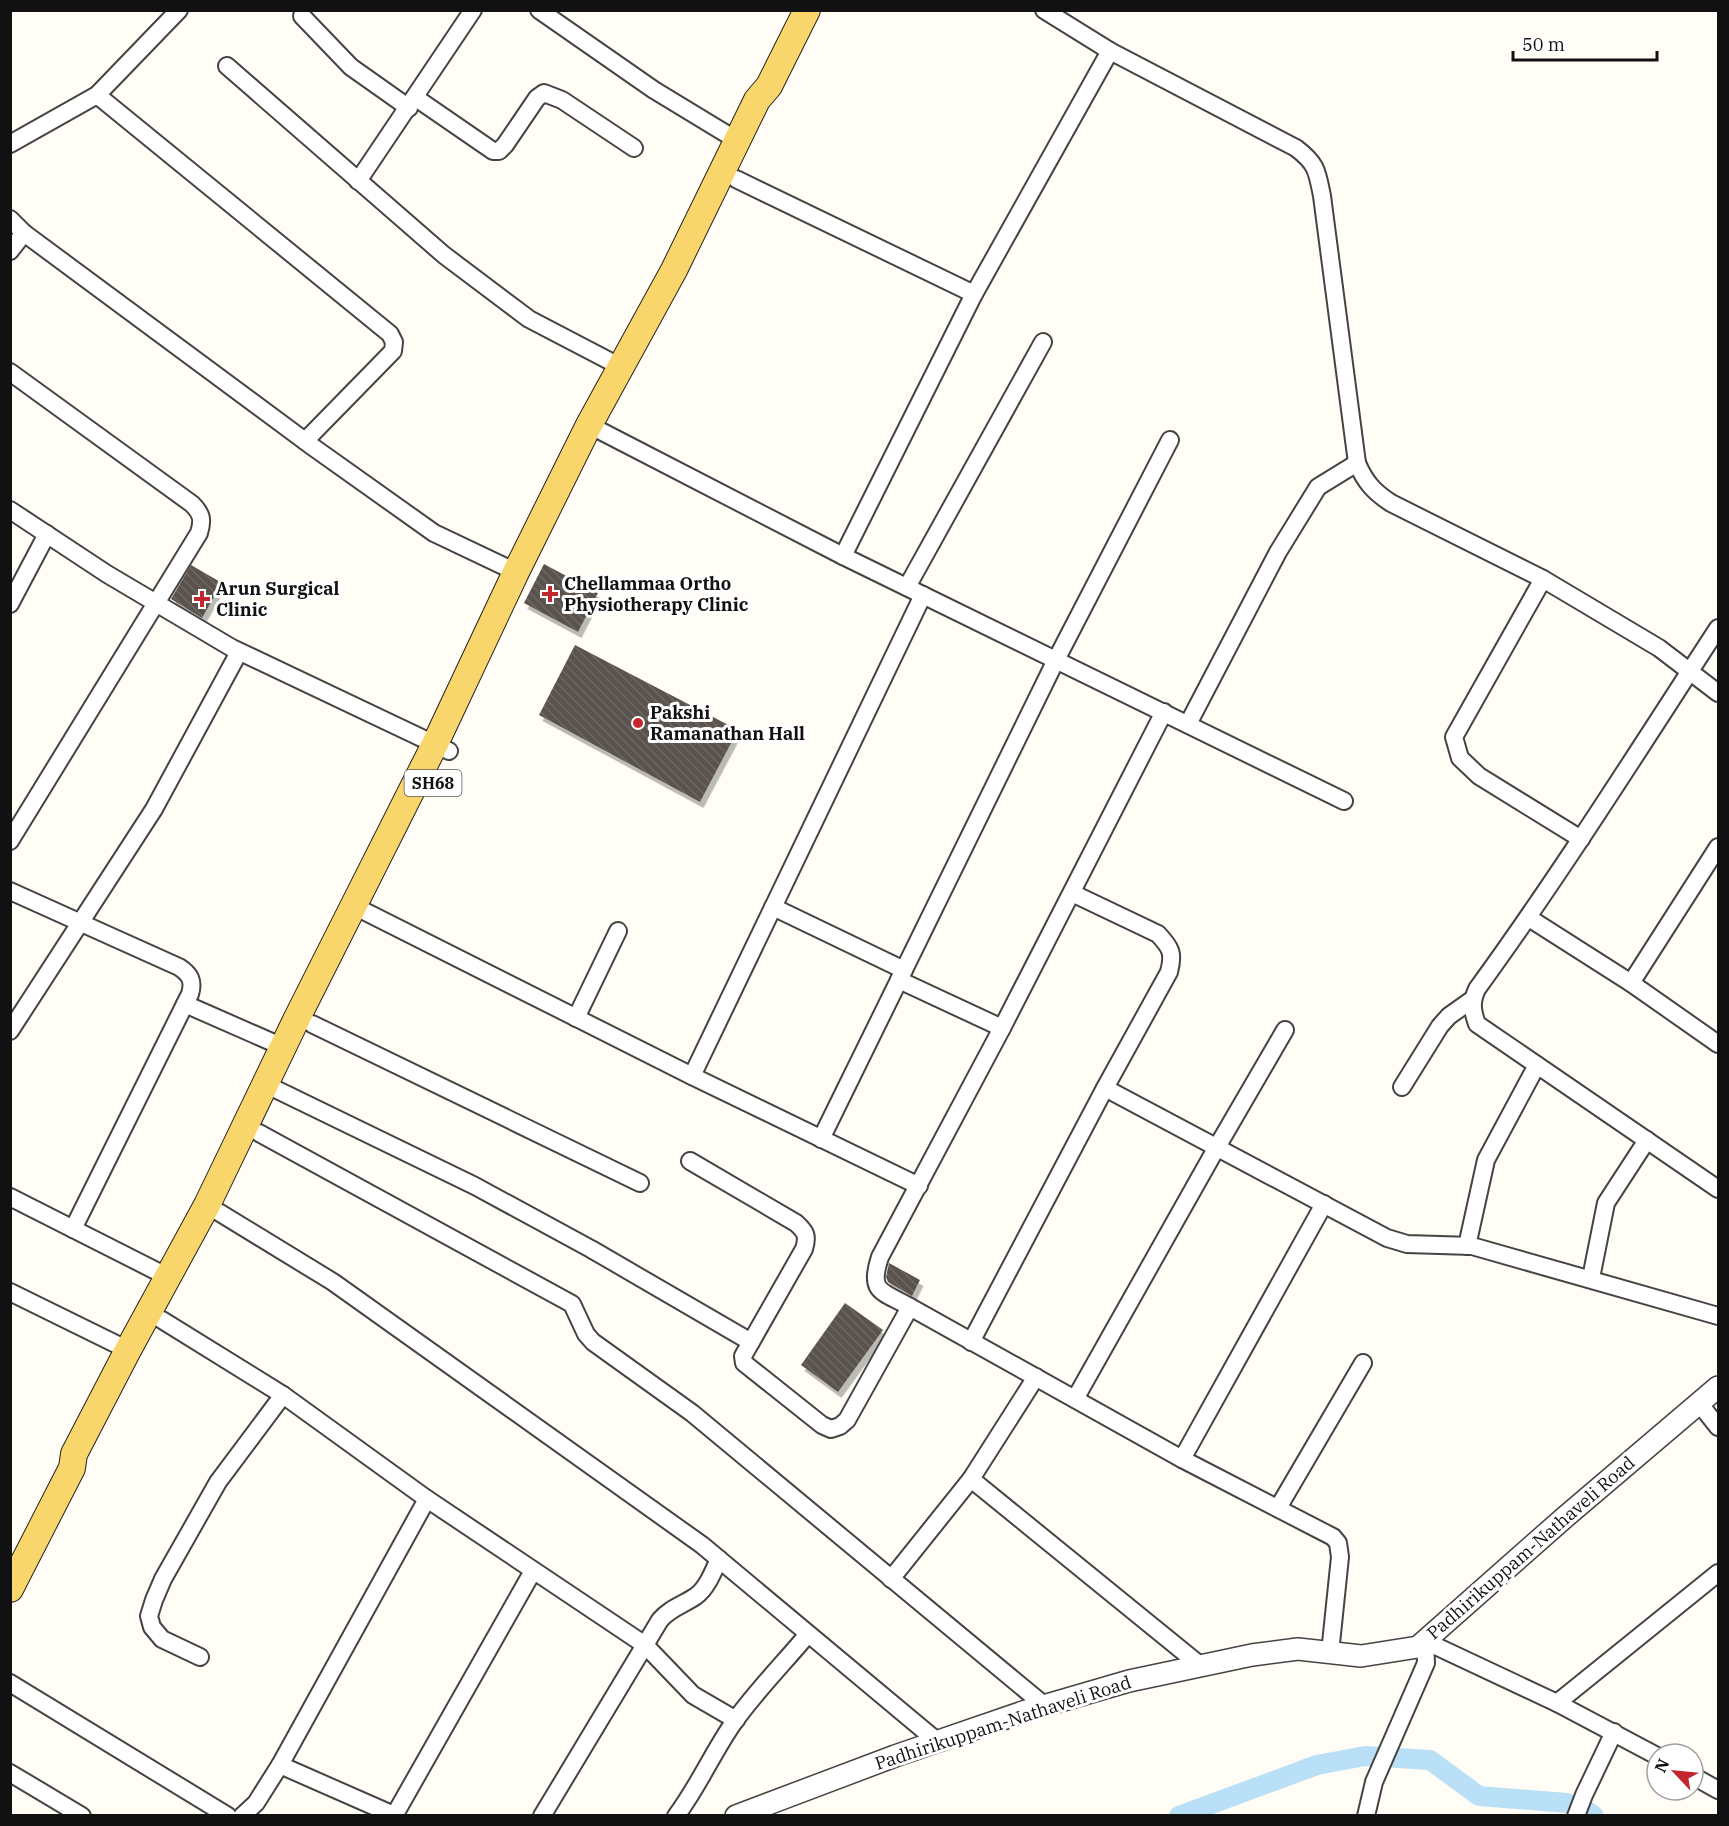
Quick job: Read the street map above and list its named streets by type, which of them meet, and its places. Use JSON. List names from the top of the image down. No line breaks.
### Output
{"streets":{"main road":["SH68"],"street":["Padhirikuppam-Nathaveli Road"]},"places":{"health":["Chellammaa Ortho Physiotherapy Clinic","Arun Surgical Clinic"],"other":["Pakshi Ramanathan Hall"]},"scale_bar":"50 m","north":"top left"}
